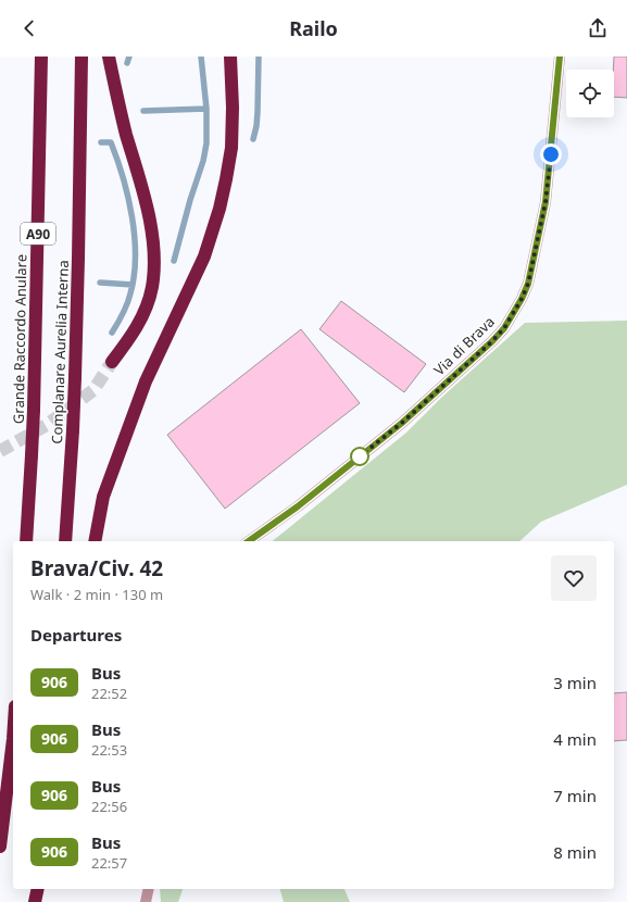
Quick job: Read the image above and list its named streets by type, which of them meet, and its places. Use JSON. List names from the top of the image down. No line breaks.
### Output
{"streets":{"highway":["A90","Grande Raccordo Anulare","Complanare Aurelia Interna"],"street":["Via di Brava"]},"lines":["bus line 906"],"page":{"header":"Railo","heading":[["Brava/Civ. 42","Walk · 2 min · 130 m"],"Departures"],"list":[{"mark":"906","name":"Bus","note":"22:52","value":"3 min"},{"mark":"906","name":"Bus","note":"22:53","value":"4 min"},{"mark":"906","name":"Bus","note":"22:56","value":"7 min"},{"mark":"906","name":"Bus","note":"22:57","value":"8 min"}]}}
